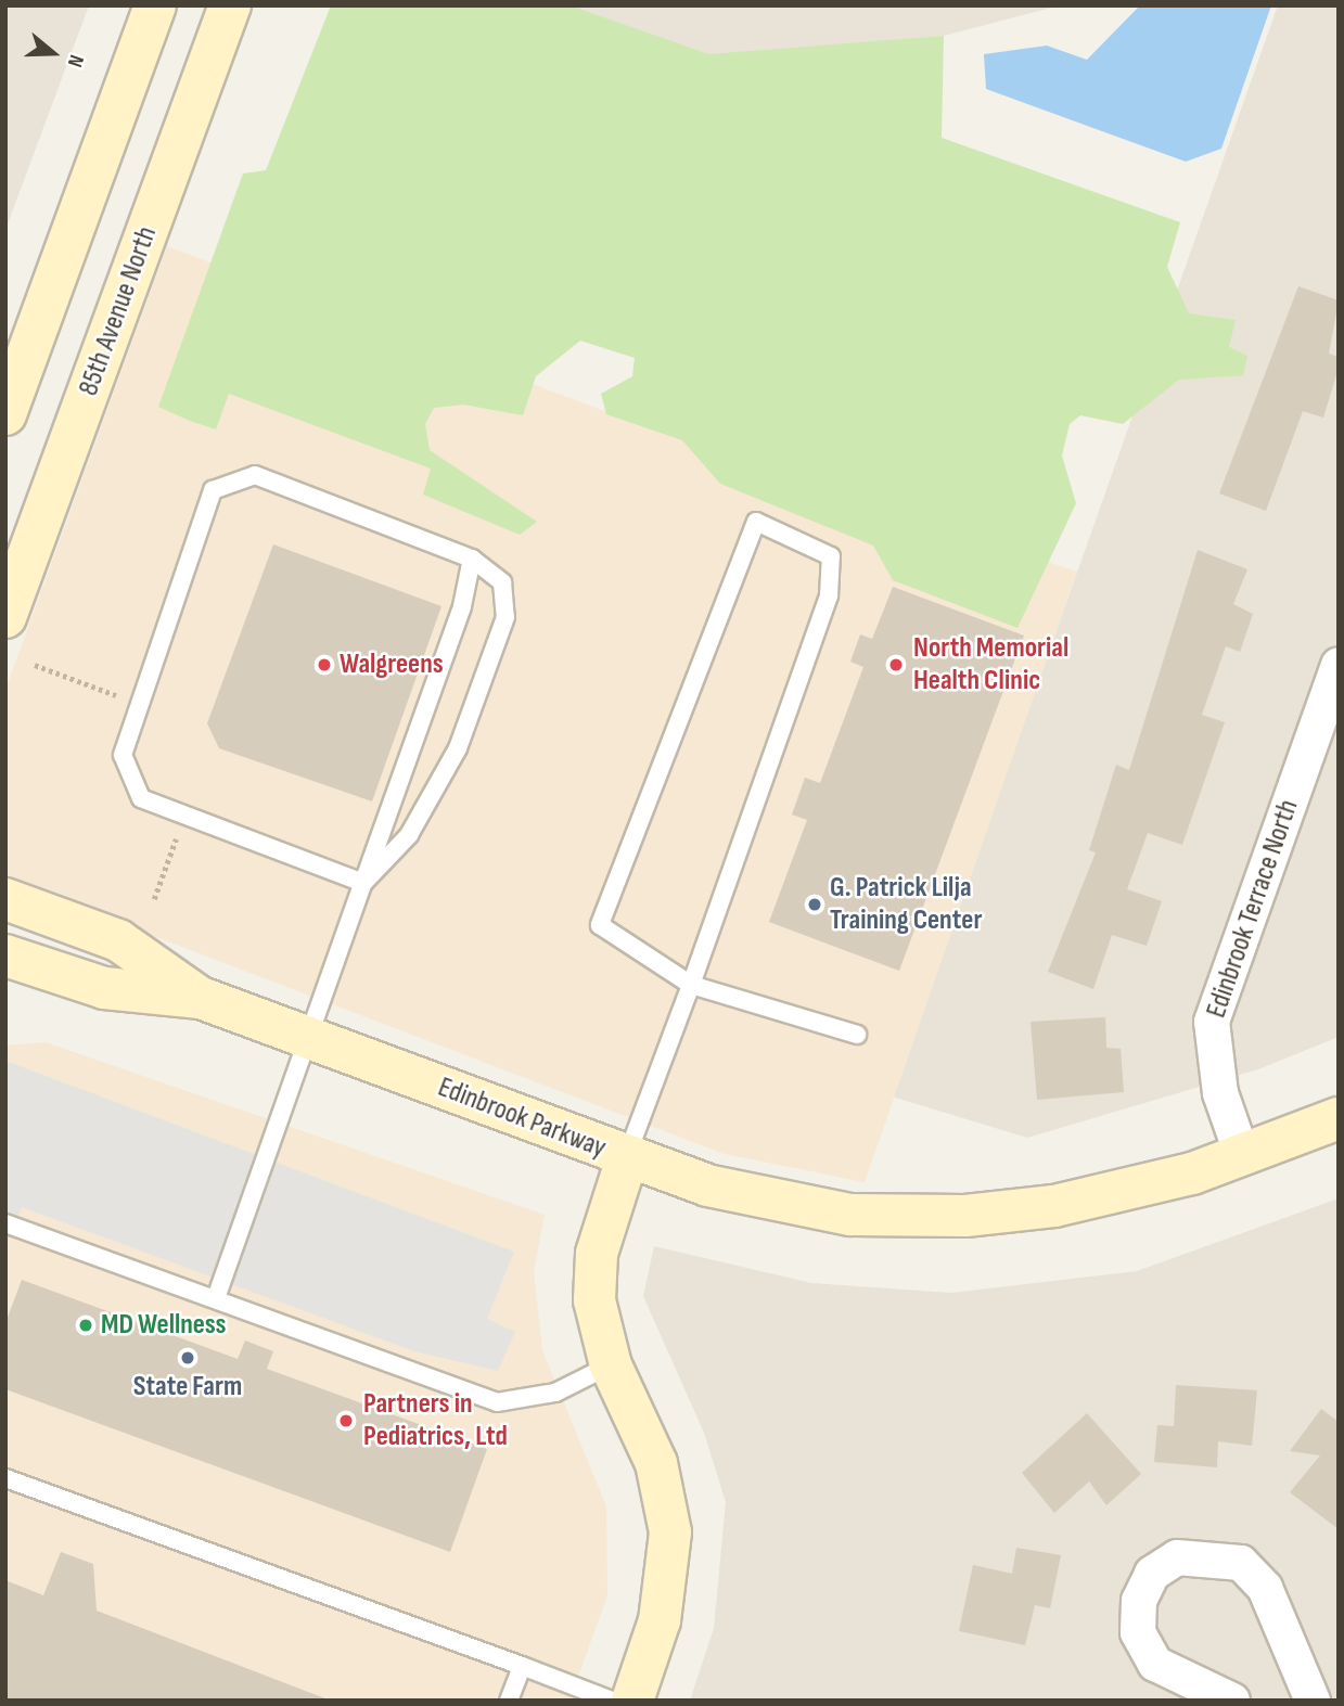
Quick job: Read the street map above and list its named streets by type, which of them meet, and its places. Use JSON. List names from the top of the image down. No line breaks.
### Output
{"streets":{"street":["85th Avenue North","Edinbrook Terrace North","Edinbrook Parkway"]},"crossings":[["Edinbrook Terrace North","Edinbrook Parkway"]],"places":["Walgreens","North Memorial Health Clinic","G. Patrick Lilja Training Center","MD Wellness","State Farm","Partners in Pediatrics, Ltd"],"north":"right"}
